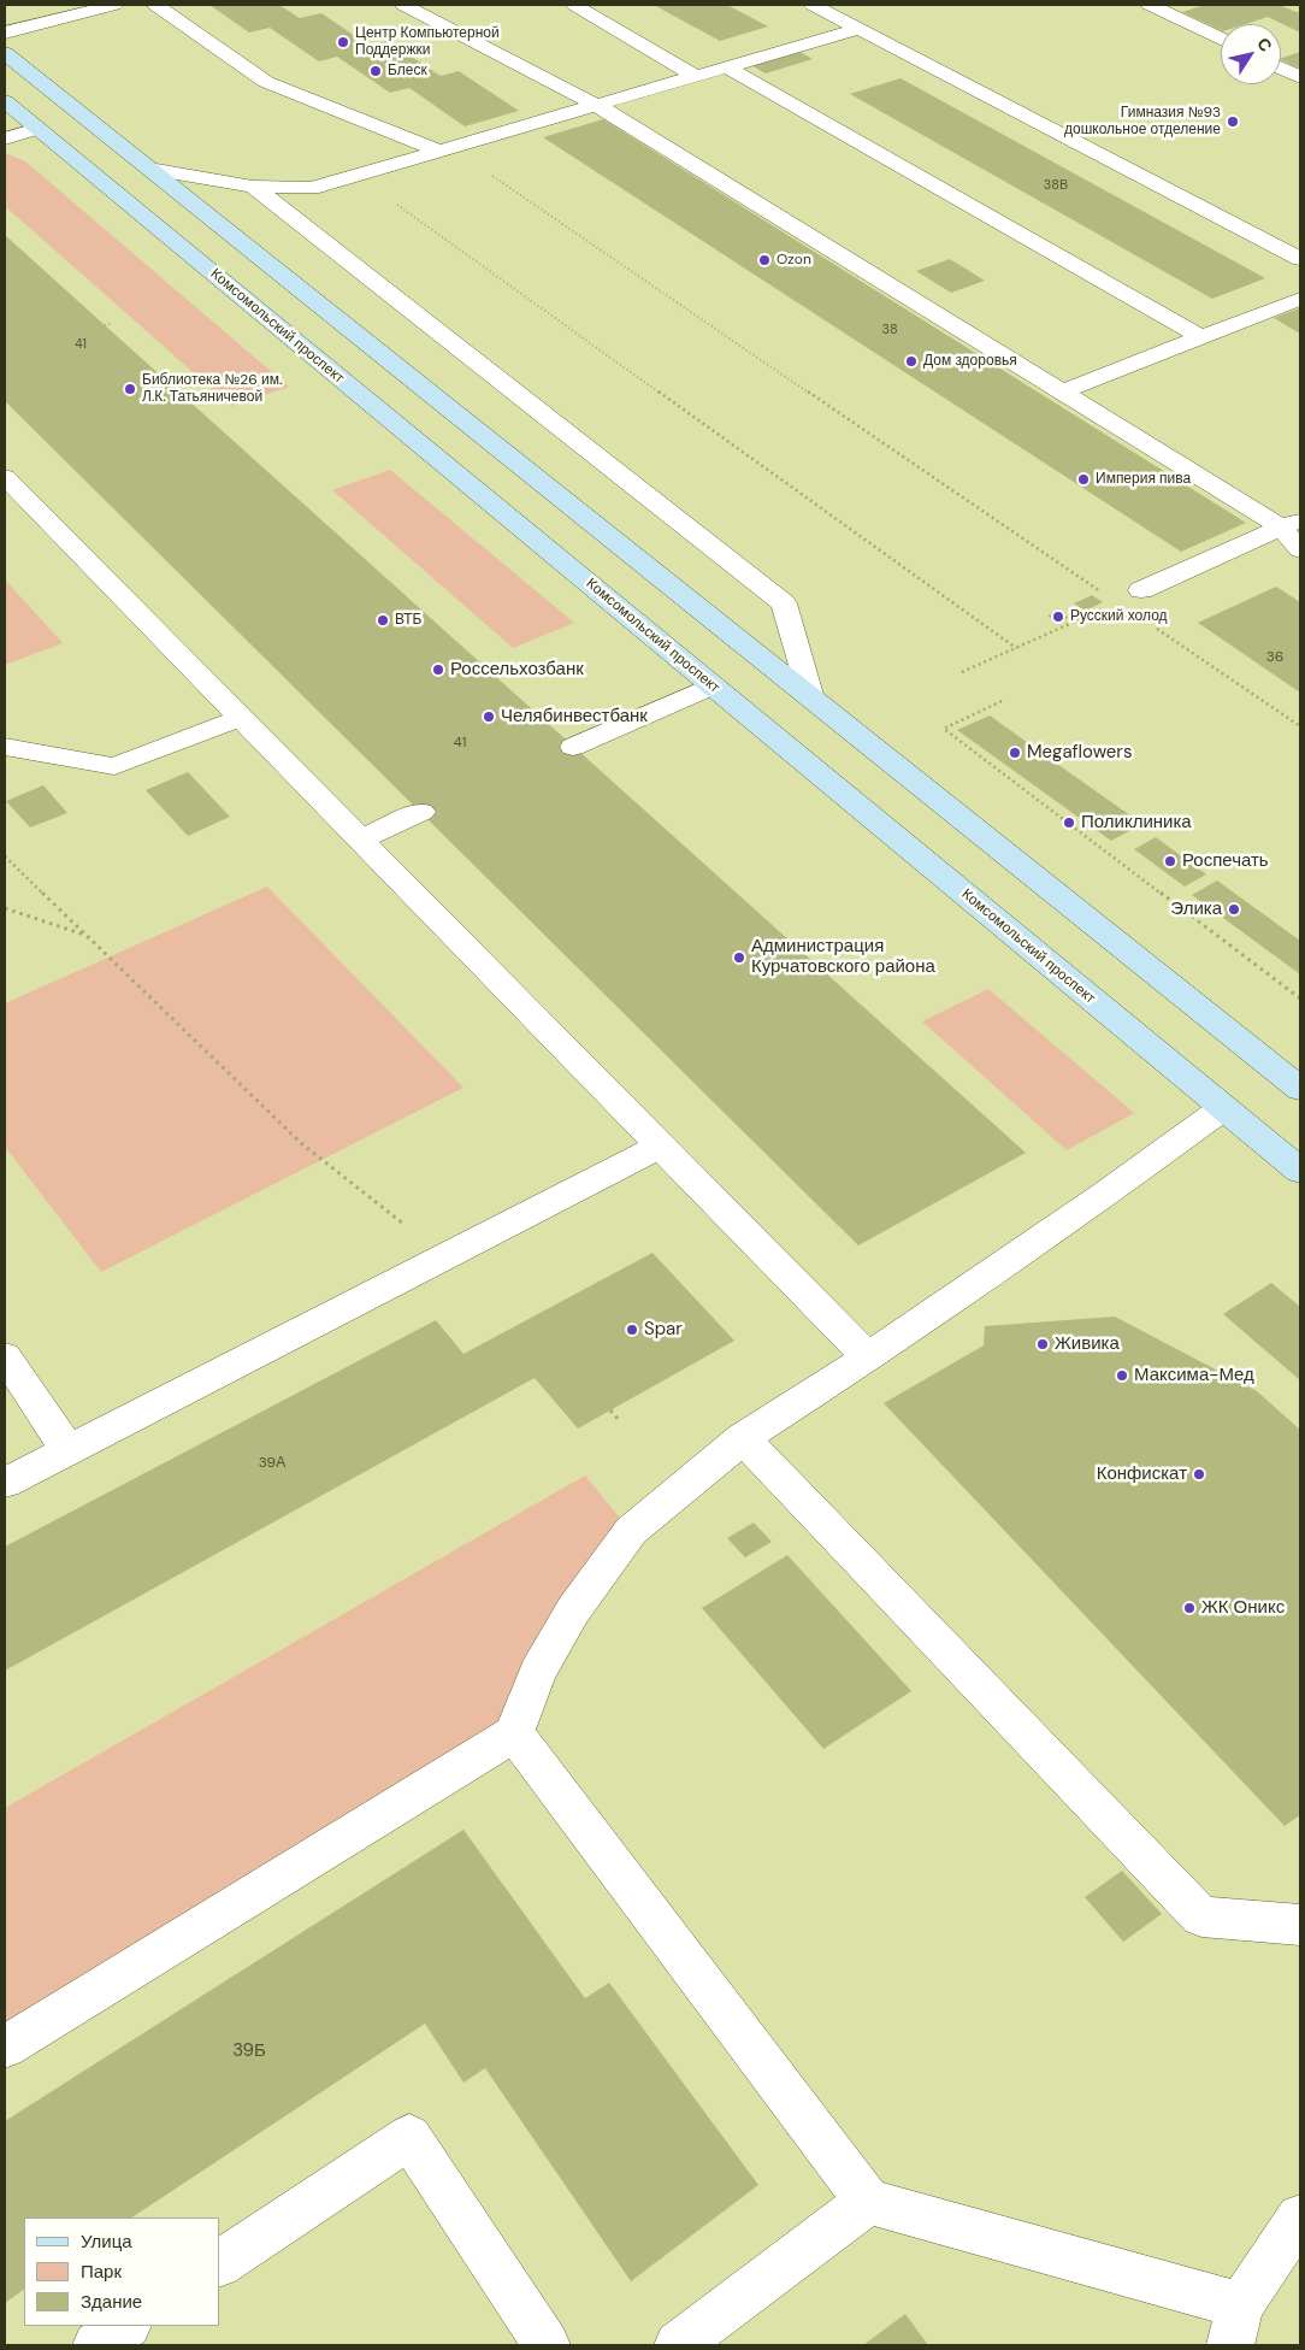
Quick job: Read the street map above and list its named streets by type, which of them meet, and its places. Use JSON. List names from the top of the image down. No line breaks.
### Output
{"streets":{"main road":["Комсомольский проспект"]},"places":["Центр Компьютерной Поддержки","Блеск","Гимназия №93 дошкольное отделение","Ozon","Дом здоровья","Библиотека №26 им. Л.К. Татьяничевой","Империя пива","Русский холод","ВТБ","Россельхозбанк","Челябинвестбанк","Megaflowers","Поликлиника","Роспечать","Элика","Администрация Курчатовского района","Spar","Живика","Максима-Мед","Конфискат","ЖК Оникс"],"house_numbers":["38В","38","41","36","41","39А","39Б"],"legend":["Улица","Парк","Здание"],"north":"top right"}
